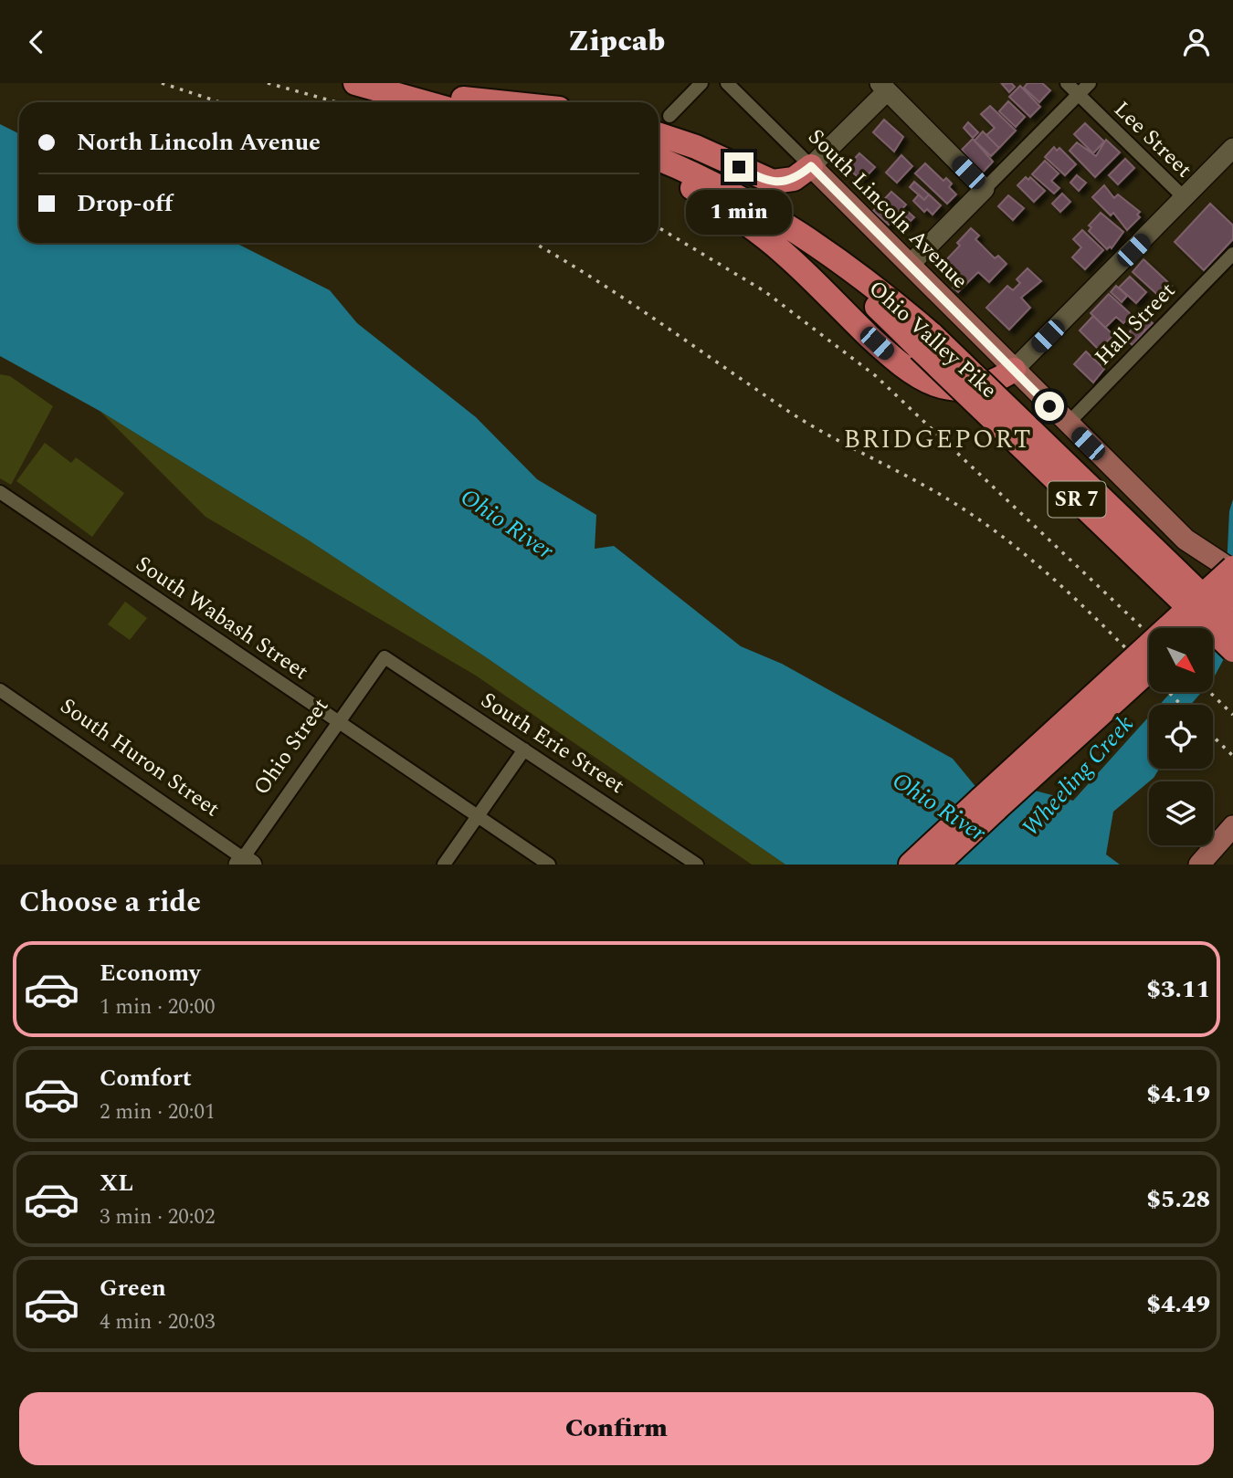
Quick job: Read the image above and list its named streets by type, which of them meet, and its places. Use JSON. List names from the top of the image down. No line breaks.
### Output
{"streets":{"highway":["Ohio Valley Pike","SR 7"],"main road":["South Lincoln Avenue"],"street":["Lee Street","Hall Street","South Wabash Street","South Erie Street","Ohio Street","South Huron Street"]},"crossings":[["South Lincoln Avenue","Hall Street"],["South Wabash Street","Ohio Street"],["South Erie Street","Ohio Street"],["Ohio Street","South Huron Street"]],"districts":["BRIDGEPORT"],"water":["Ohio River","Wheeling Creek"],"north":"bottom right","page":{"header":"Zipcab","banner":["North Lincoln Avenue","Drop-off"],"bubble":"1 min","heading":"Choose a ride","list":[{"name":"Economy","note":"1 min · 20:00","value":"$3.11"},{"name":"Comfort","note":"2 min · 20:01","value":"$4.19"},{"name":"XL","note":"3 min · 20:02","value":"$5.28"},{"name":"Green","note":"4 min · 20:03","value":"$4.49"}],"buttons":"Confirm"}}
